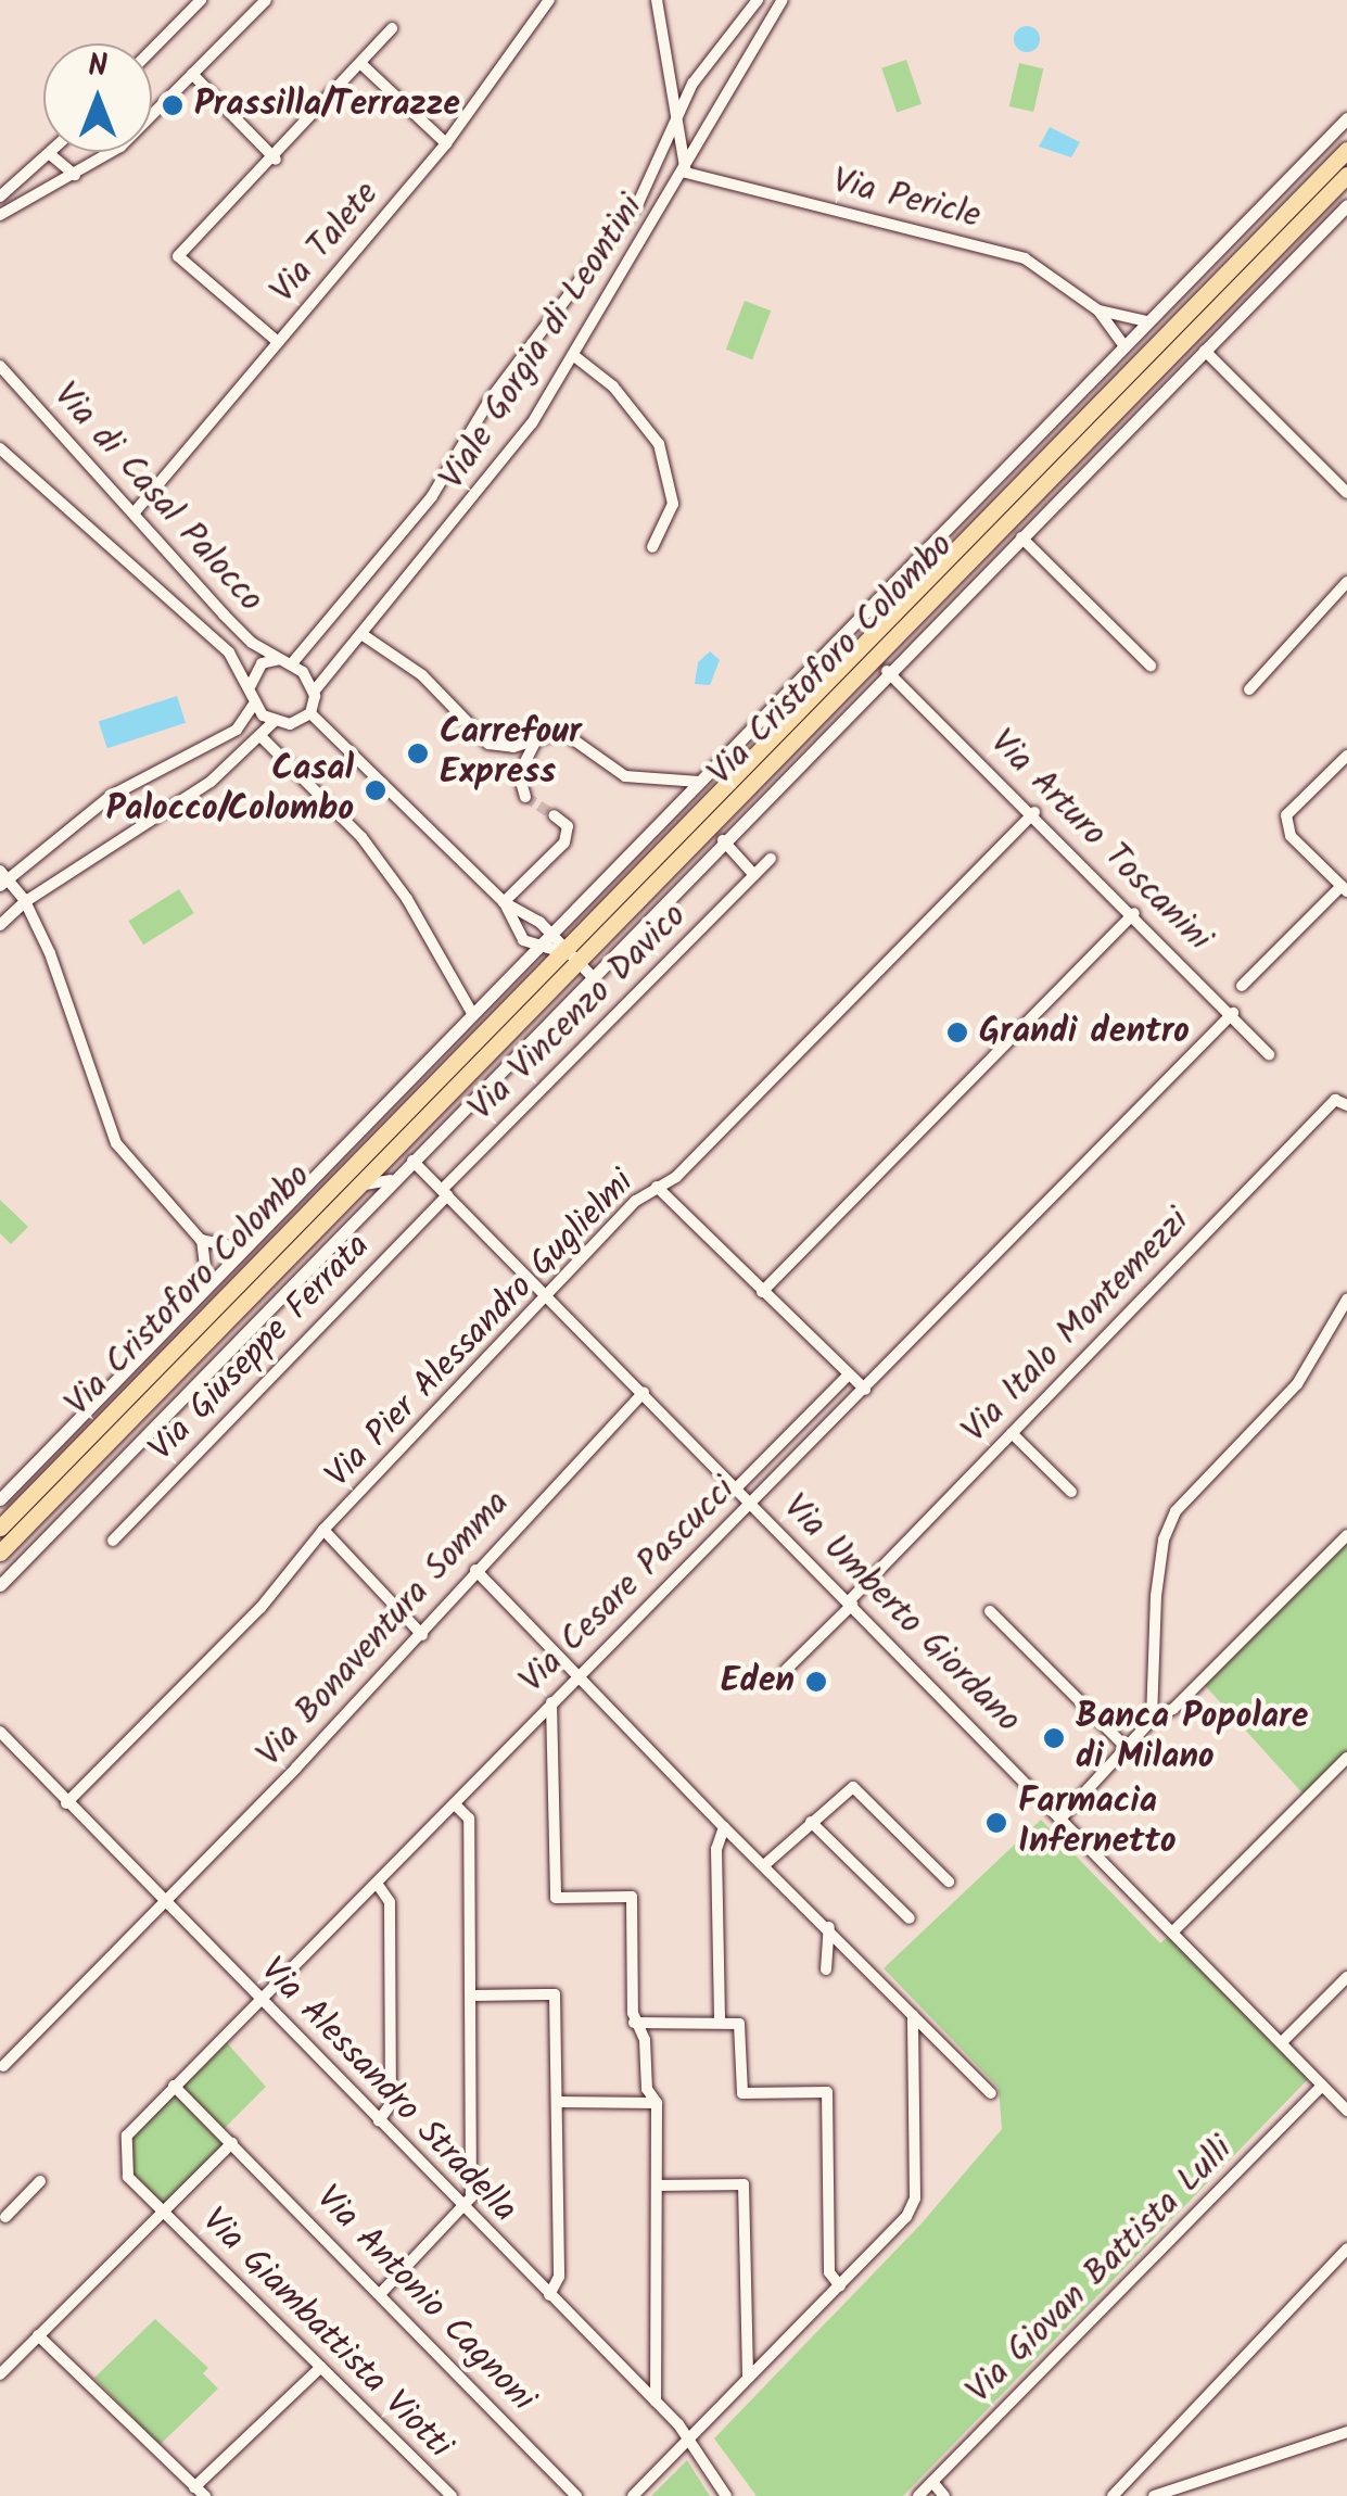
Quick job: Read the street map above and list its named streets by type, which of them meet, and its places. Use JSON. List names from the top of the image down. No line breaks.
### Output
{"streets":{"main road":["Via Cristoforo Colombo"],"street":["Via Pericle","Via Talete","Viale Gorgia di Leontini","Via di Casal Palocco","Via Arturo Toscanini","Via Vincenzo Davico","Via Italo Montemezzi","Via Pier Alessandro Guglielmi","Via Giuseppe Ferrata","Via Cesare Pascucci","Via Umberto Giordano","Via Bonaventura Somma","Via Alessandro Stradella","Via Giovan Battista Lulli","Via Antonio Cagnoni","Via Giambattista Viotti"]},"crossings":[["Via Pericle","Viale Gorgia di Leontini"],["Via Pericle","Via Cristoforo Colombo"],["Via Talete","Via di Casal Palocco"],["Viale Gorgia di Leontini","Via di Casal Palocco"],["Via Cristoforo Colombo","Via Arturo Toscanini"],["Via Cristoforo Colombo","Via Umberto Giordano"],["Via Arturo Toscanini","Via Pier Alessandro Guglielmi"],["Via Arturo Toscanini","Via Cesare Pascucci"],["Via Vincenzo Davico","Via Giuseppe Ferrata"],["Via Vincenzo Davico","Via Umberto Giordano"],["Via Italo Montemezzi","Via Umberto Giordano"],["Via Pier Alessandro Guglielmi","Via Umberto Giordano"],["Via Pier Alessandro Guglielmi","Via Alessandro Stradella"],["Via Giuseppe Ferrata","Via Umberto Giordano"],["Via Cesare Pascucci","Via Umberto Giordano"],["Via Cesare Pascucci","Via Alessandro Stradella"],["Via Cesare Pascucci","Via Antonio Cagnoni"],["Via Cesare Pascucci","Via Giambattista Viotti"],["Via Umberto Giordano","Via Bonaventura Somma"],["Via Umberto Giordano","Via Giovan Battista Lulli"],["Via Bonaventura Somma","Via Alessandro Stradella"]],"places":["Prassilla/Terrazze","Carrefour Express","Casal Palocco/Colombo","Grandi dentro","Eden","Banca Popolare di Milano","Farmacia Infernetto"],"north":"top"}
